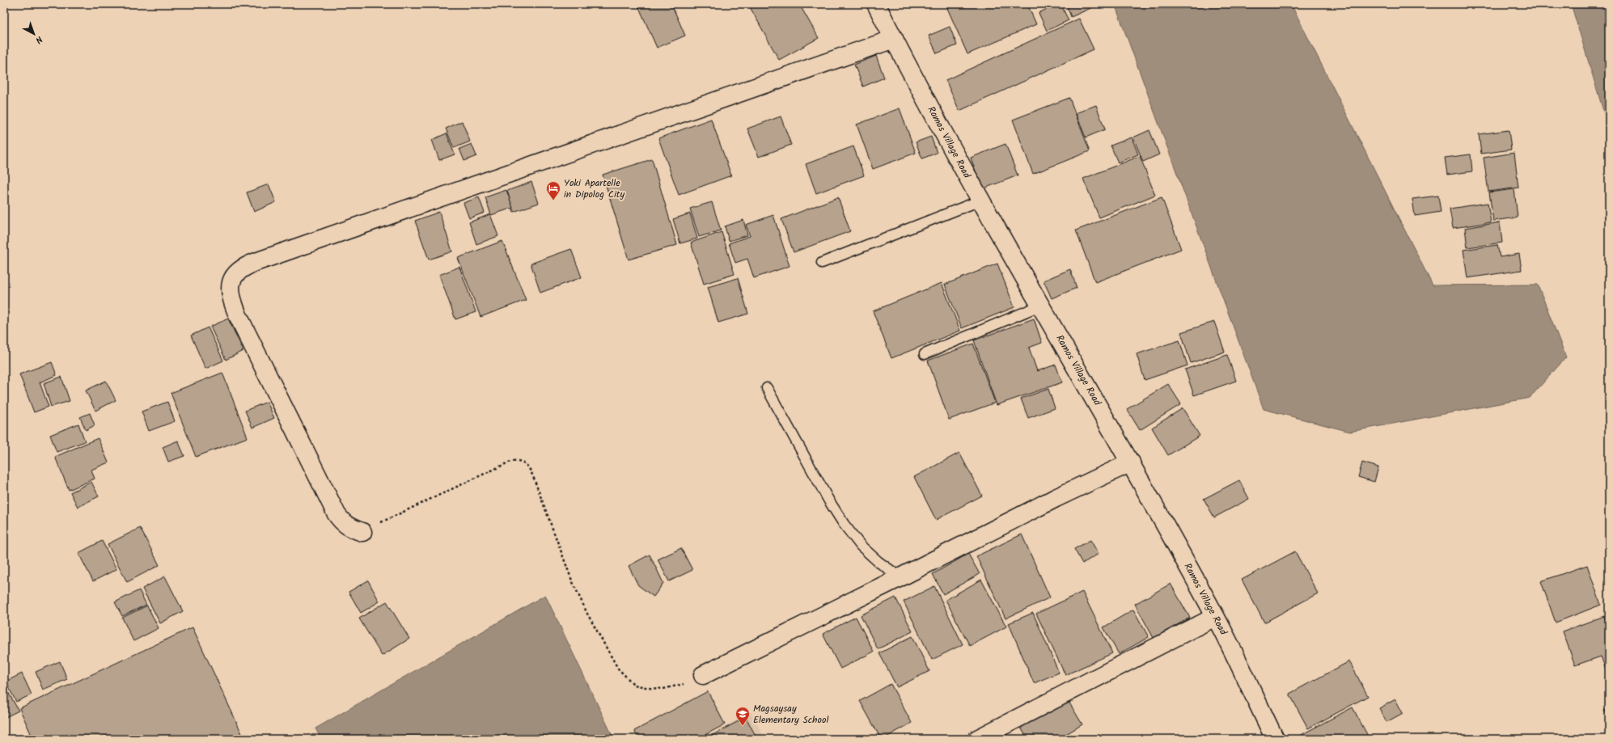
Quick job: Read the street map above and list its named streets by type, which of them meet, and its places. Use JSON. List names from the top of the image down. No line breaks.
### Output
{"streets":{"street":["Ramos Village Road"]},"places":{"hotel":["Yoki Apartelle in Dipolog City"],"school or university":["Magsaysay Elementary School"]},"north":"bottom right"}
